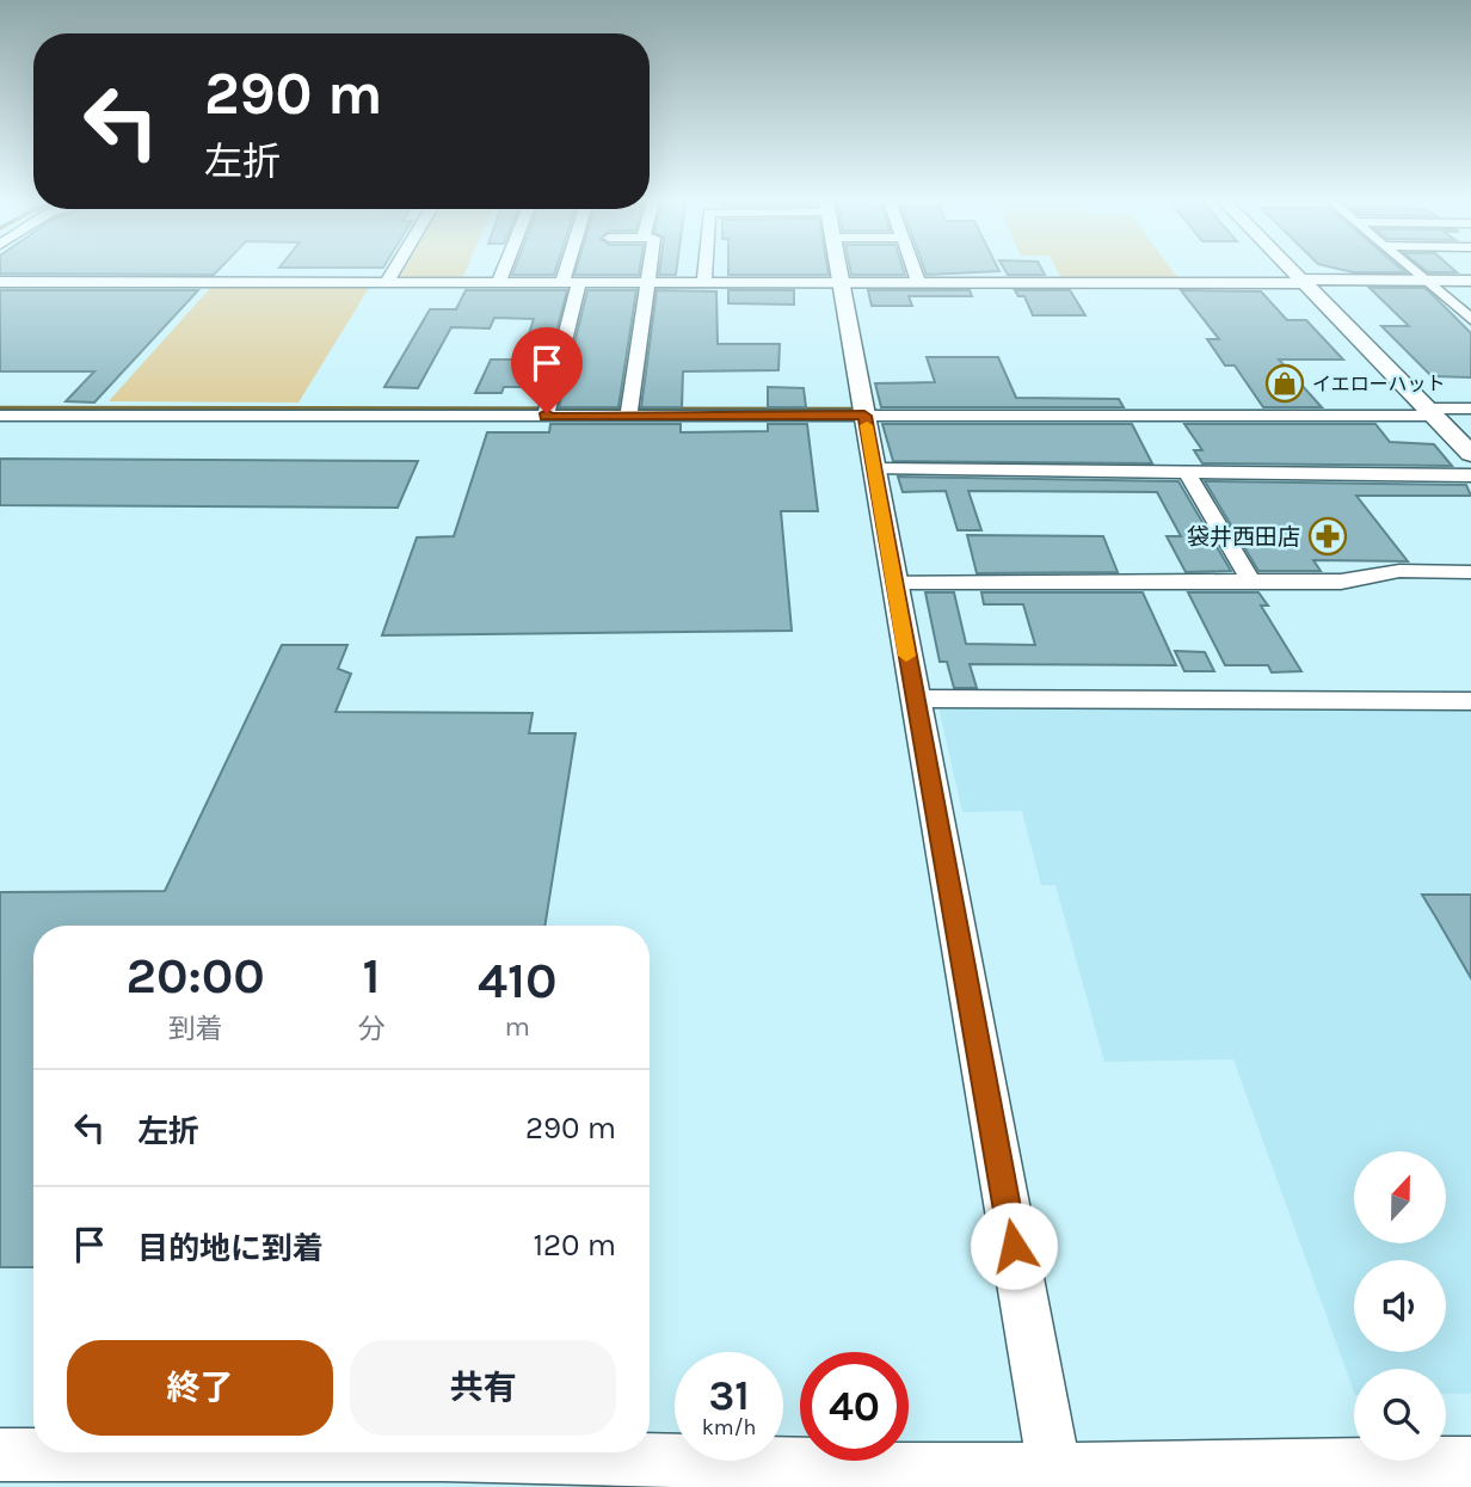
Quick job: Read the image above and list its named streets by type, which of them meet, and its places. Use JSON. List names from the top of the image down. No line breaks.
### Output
{"places":{"shop":["イエローハット"],"pharmacy":["袋井西田店"]},"north":"top","page":{"turn":["290 m","左折"],"eta":["20:00","到着","1","分","410","m"],"list":[{"name":"左折","value":"290 m"},{"name":"目的地に到着","value":"120 m"}],"buttons":["終了","共有"],"speed":"31 km/h","limit":"40"}}
